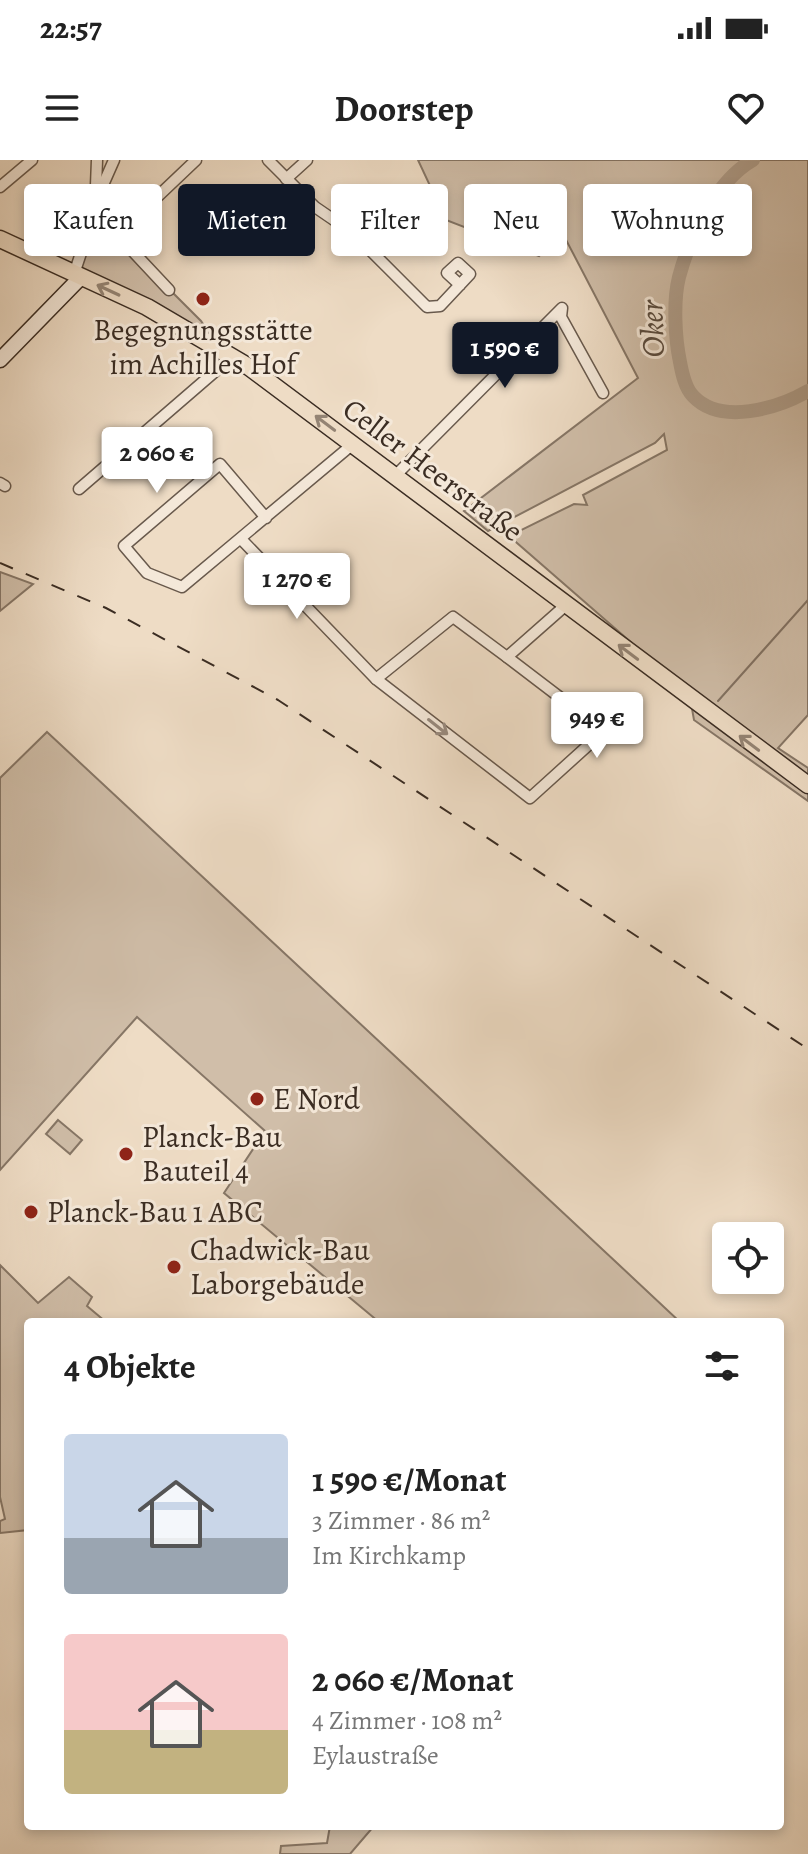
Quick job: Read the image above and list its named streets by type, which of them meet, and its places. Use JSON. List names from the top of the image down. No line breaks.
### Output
{"streets":{"main road":["Celler Heerstraße"]},"one_way":["Celler Heerstraße"],"water":["Oker"],"places":["Begegnungsstätte im Achilles Hof","E Nord","Planck-Bau Bauteil 4","Planck-Bau 1 ABC","Chadwick-Bau Laborgebäude"],"page":{"status":"22:57","header":"Doorstep","chip":["Kaufen","Mieten","Filter","Neu","Wohnung"],"price":["1 590 €","2 060 €","1 270 €","949 €"],"heading":"4 Objekte","list":[{"name":"1 590 €/Monat","note":"3 Zimmer · 86 m² · Im Kirchkamp"},{"name":"2 060 €/Monat","note":"4 Zimmer · 108 m² · Eylaustraße"}]}}
